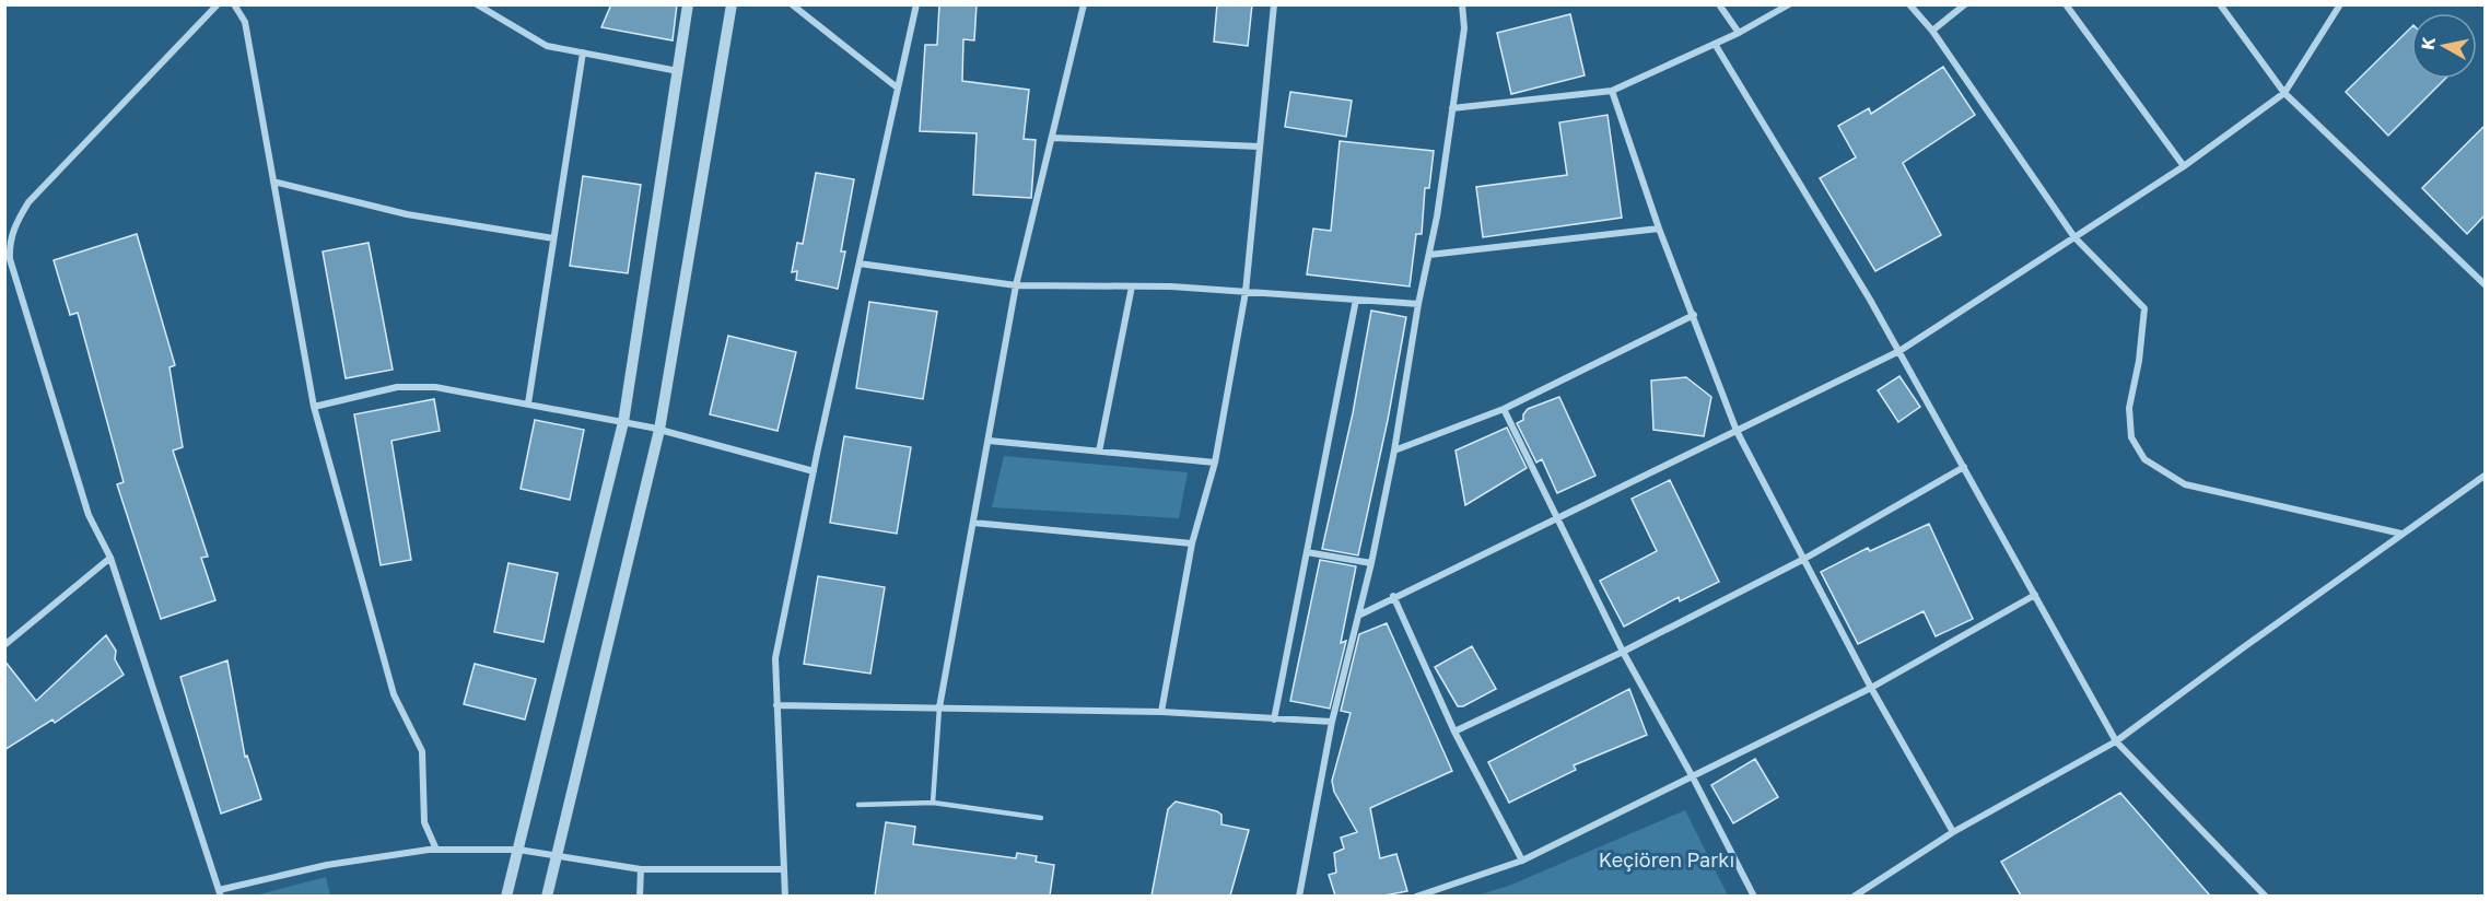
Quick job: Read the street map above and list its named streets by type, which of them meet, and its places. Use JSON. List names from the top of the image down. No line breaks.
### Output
{"parks":["Keçiören Parkı"],"north":"left"}
